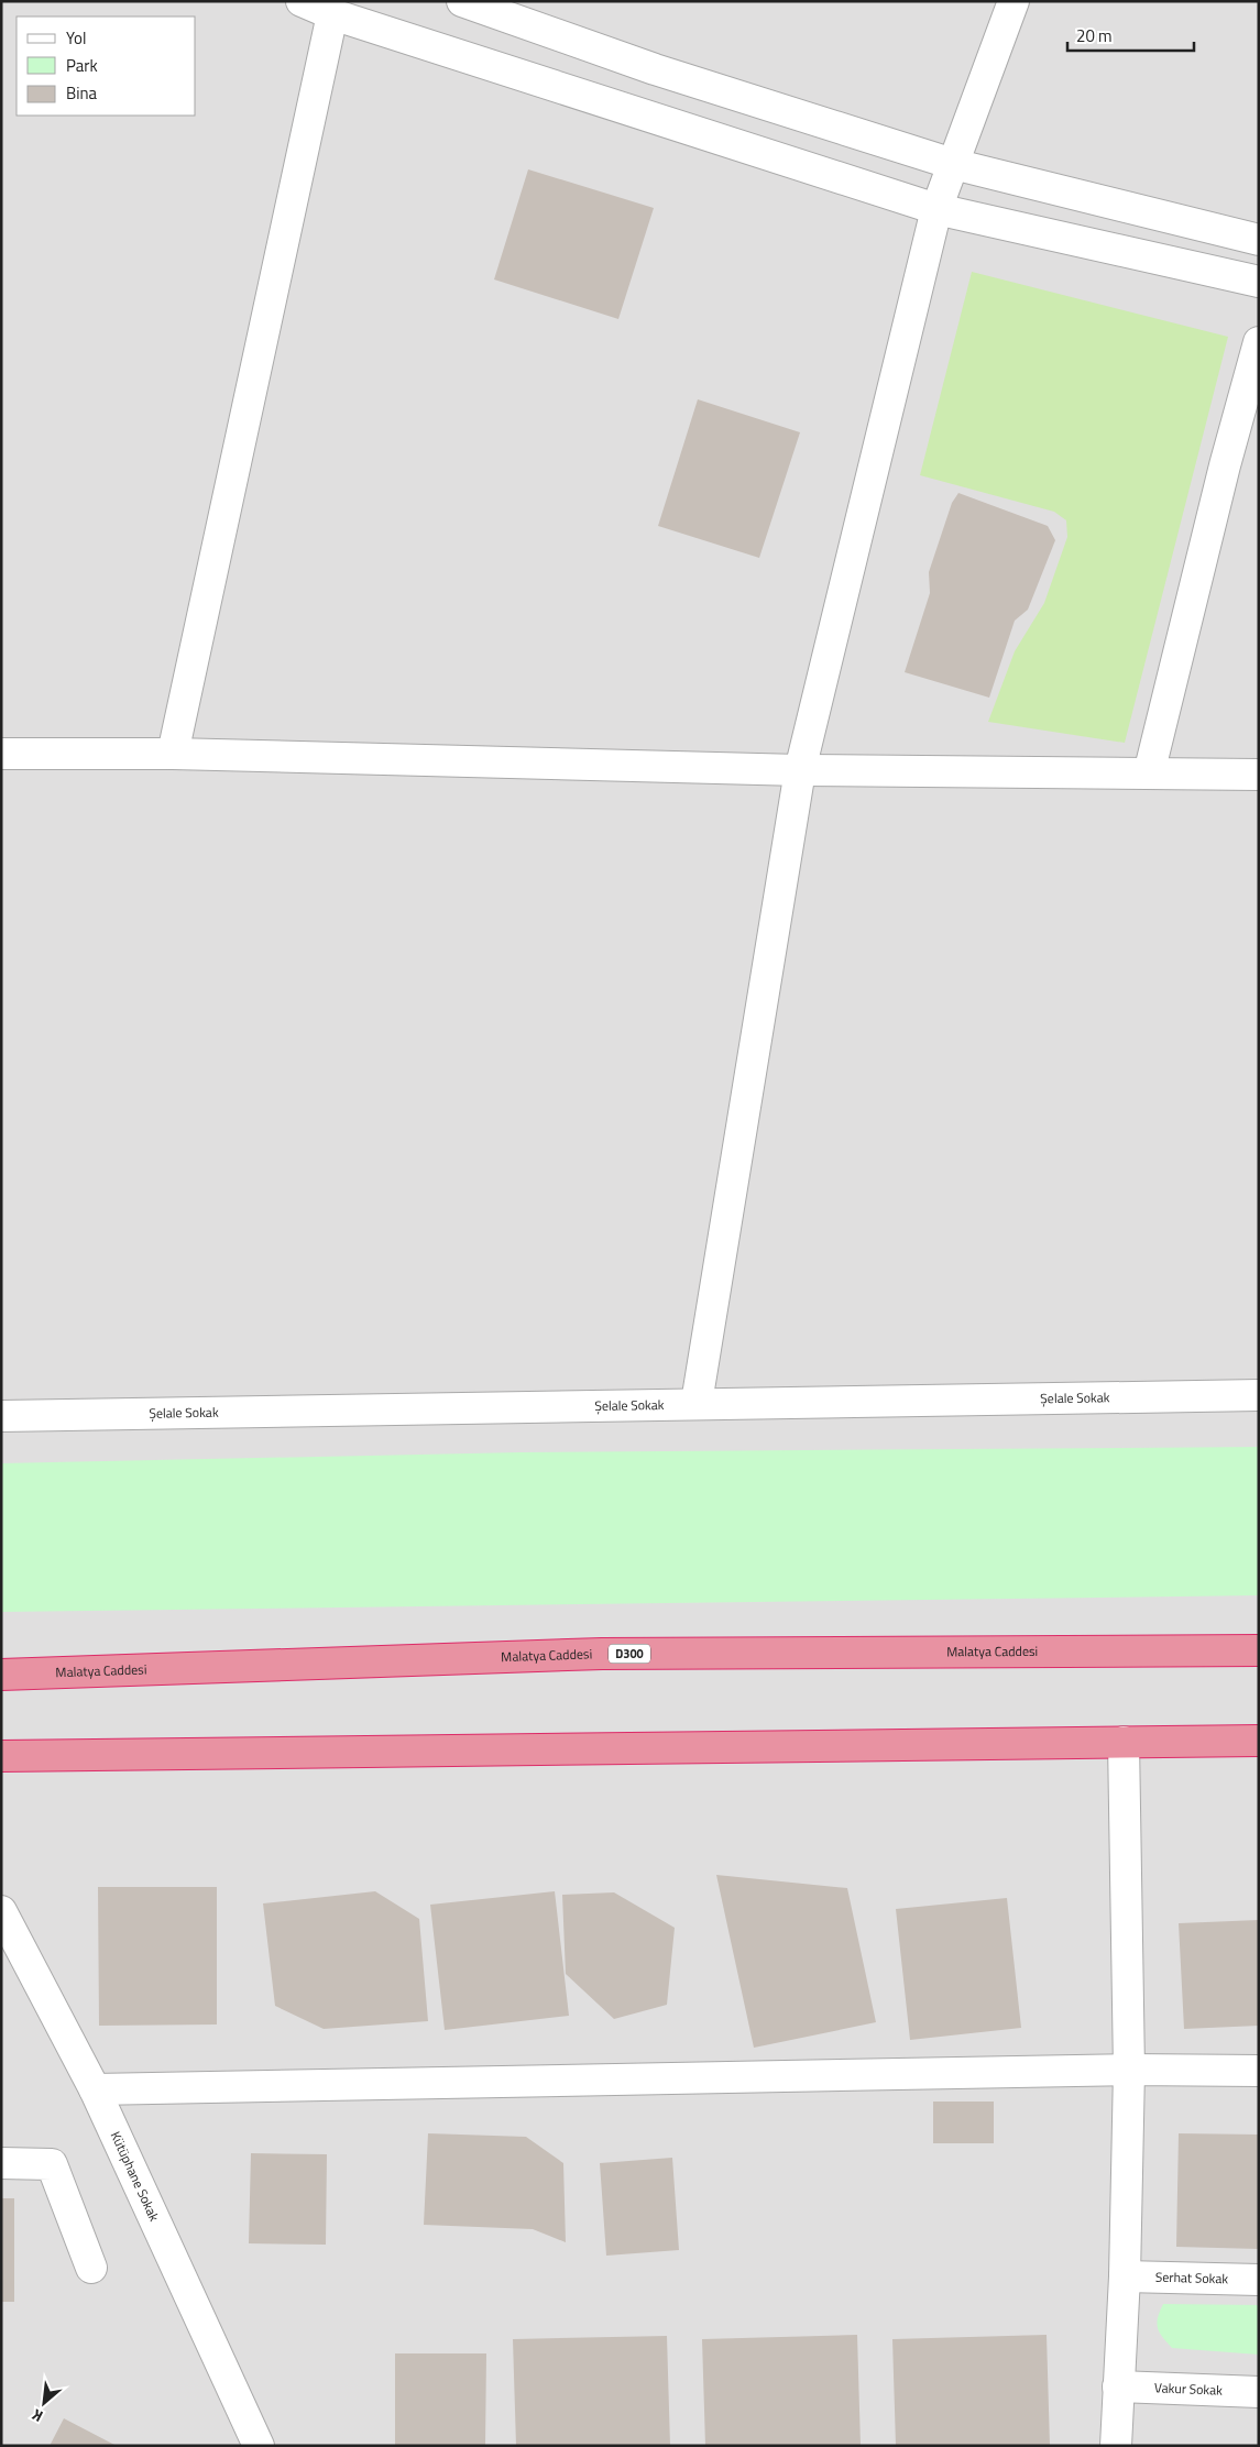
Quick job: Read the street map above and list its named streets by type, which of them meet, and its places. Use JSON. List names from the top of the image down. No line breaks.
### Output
{"streets":{"highway":["Malatya Caddesi","D300"],"street":["Şelale Sokak","Kütüphane Sokak","Serhat Sokak","Vakur Sokak"]},"legend":["Yol","Park","Bina"],"scale_bar":"20 m","north":"bottom left"}
